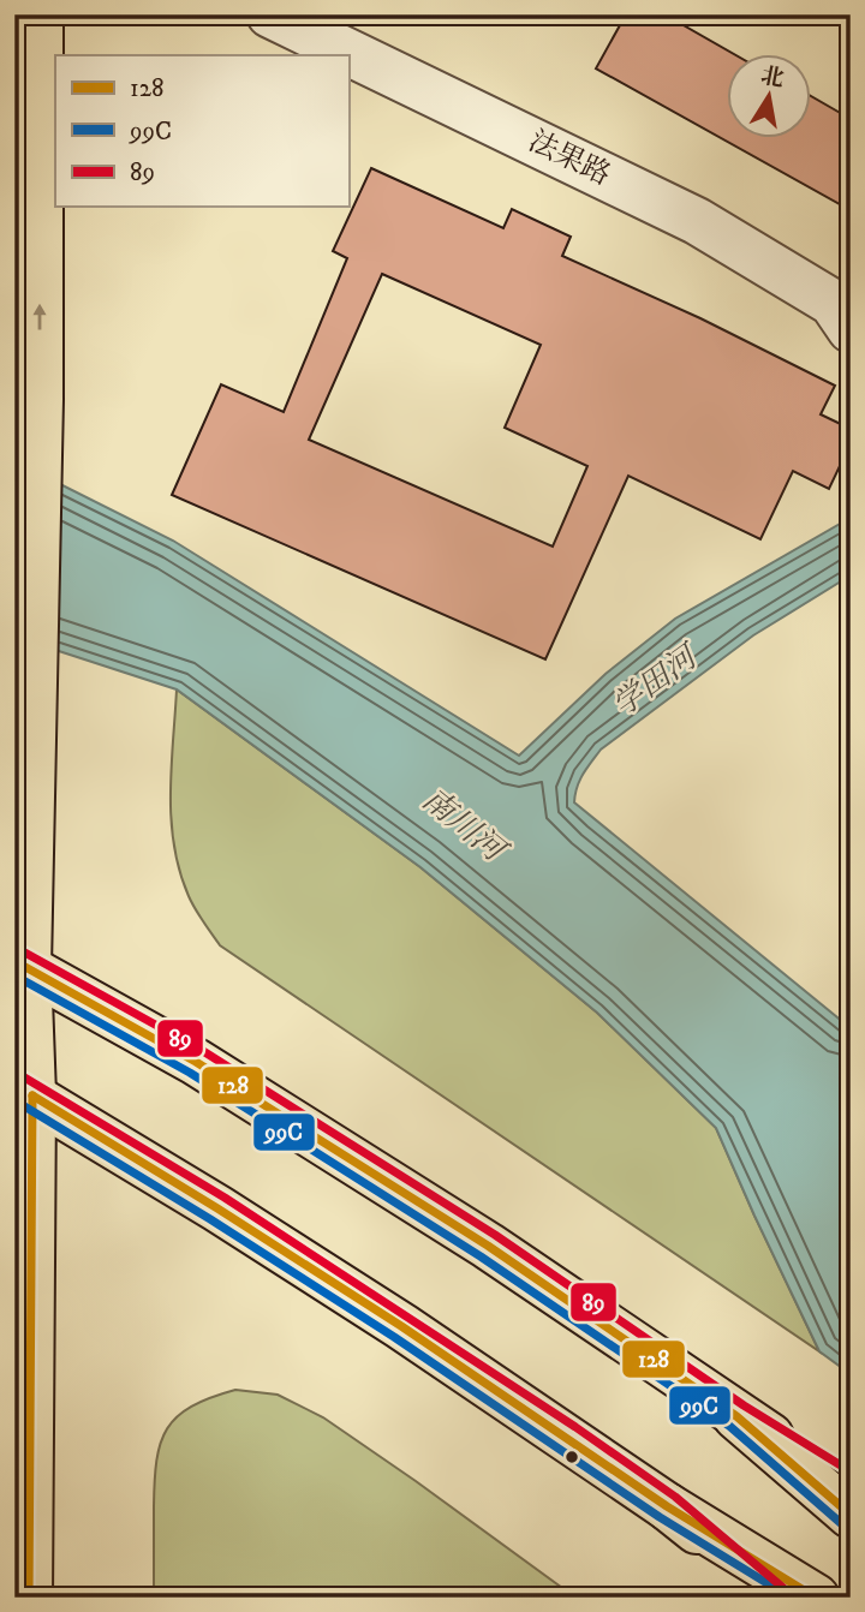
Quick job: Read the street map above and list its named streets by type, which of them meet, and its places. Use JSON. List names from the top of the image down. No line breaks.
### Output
{"streets":{"street":["法果路"]},"water":["学田河","南川河"],"lines":["transit line 89","transit line 128","transit line 99C"],"legend":["128","99C","89"],"north":"top"}
